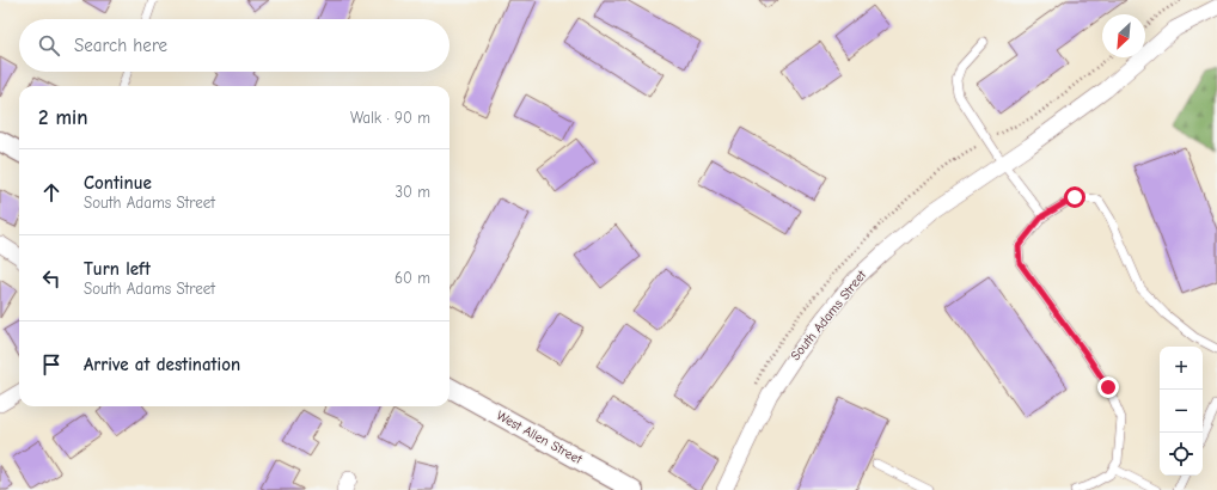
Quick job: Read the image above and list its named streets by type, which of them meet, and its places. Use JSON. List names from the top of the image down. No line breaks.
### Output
{"streets":{"street":["South Adams Street","West Allen Street"]},"north":"bottom left","page":{"search":"Search here","heading":["2 min","Walk · 90 m"],"list":[["Continue","South Adams Street","30 m"],["Turn left","South Adams Street","60 m"],"Arrive at destination"],"map_buttons":["+","−"]}}
